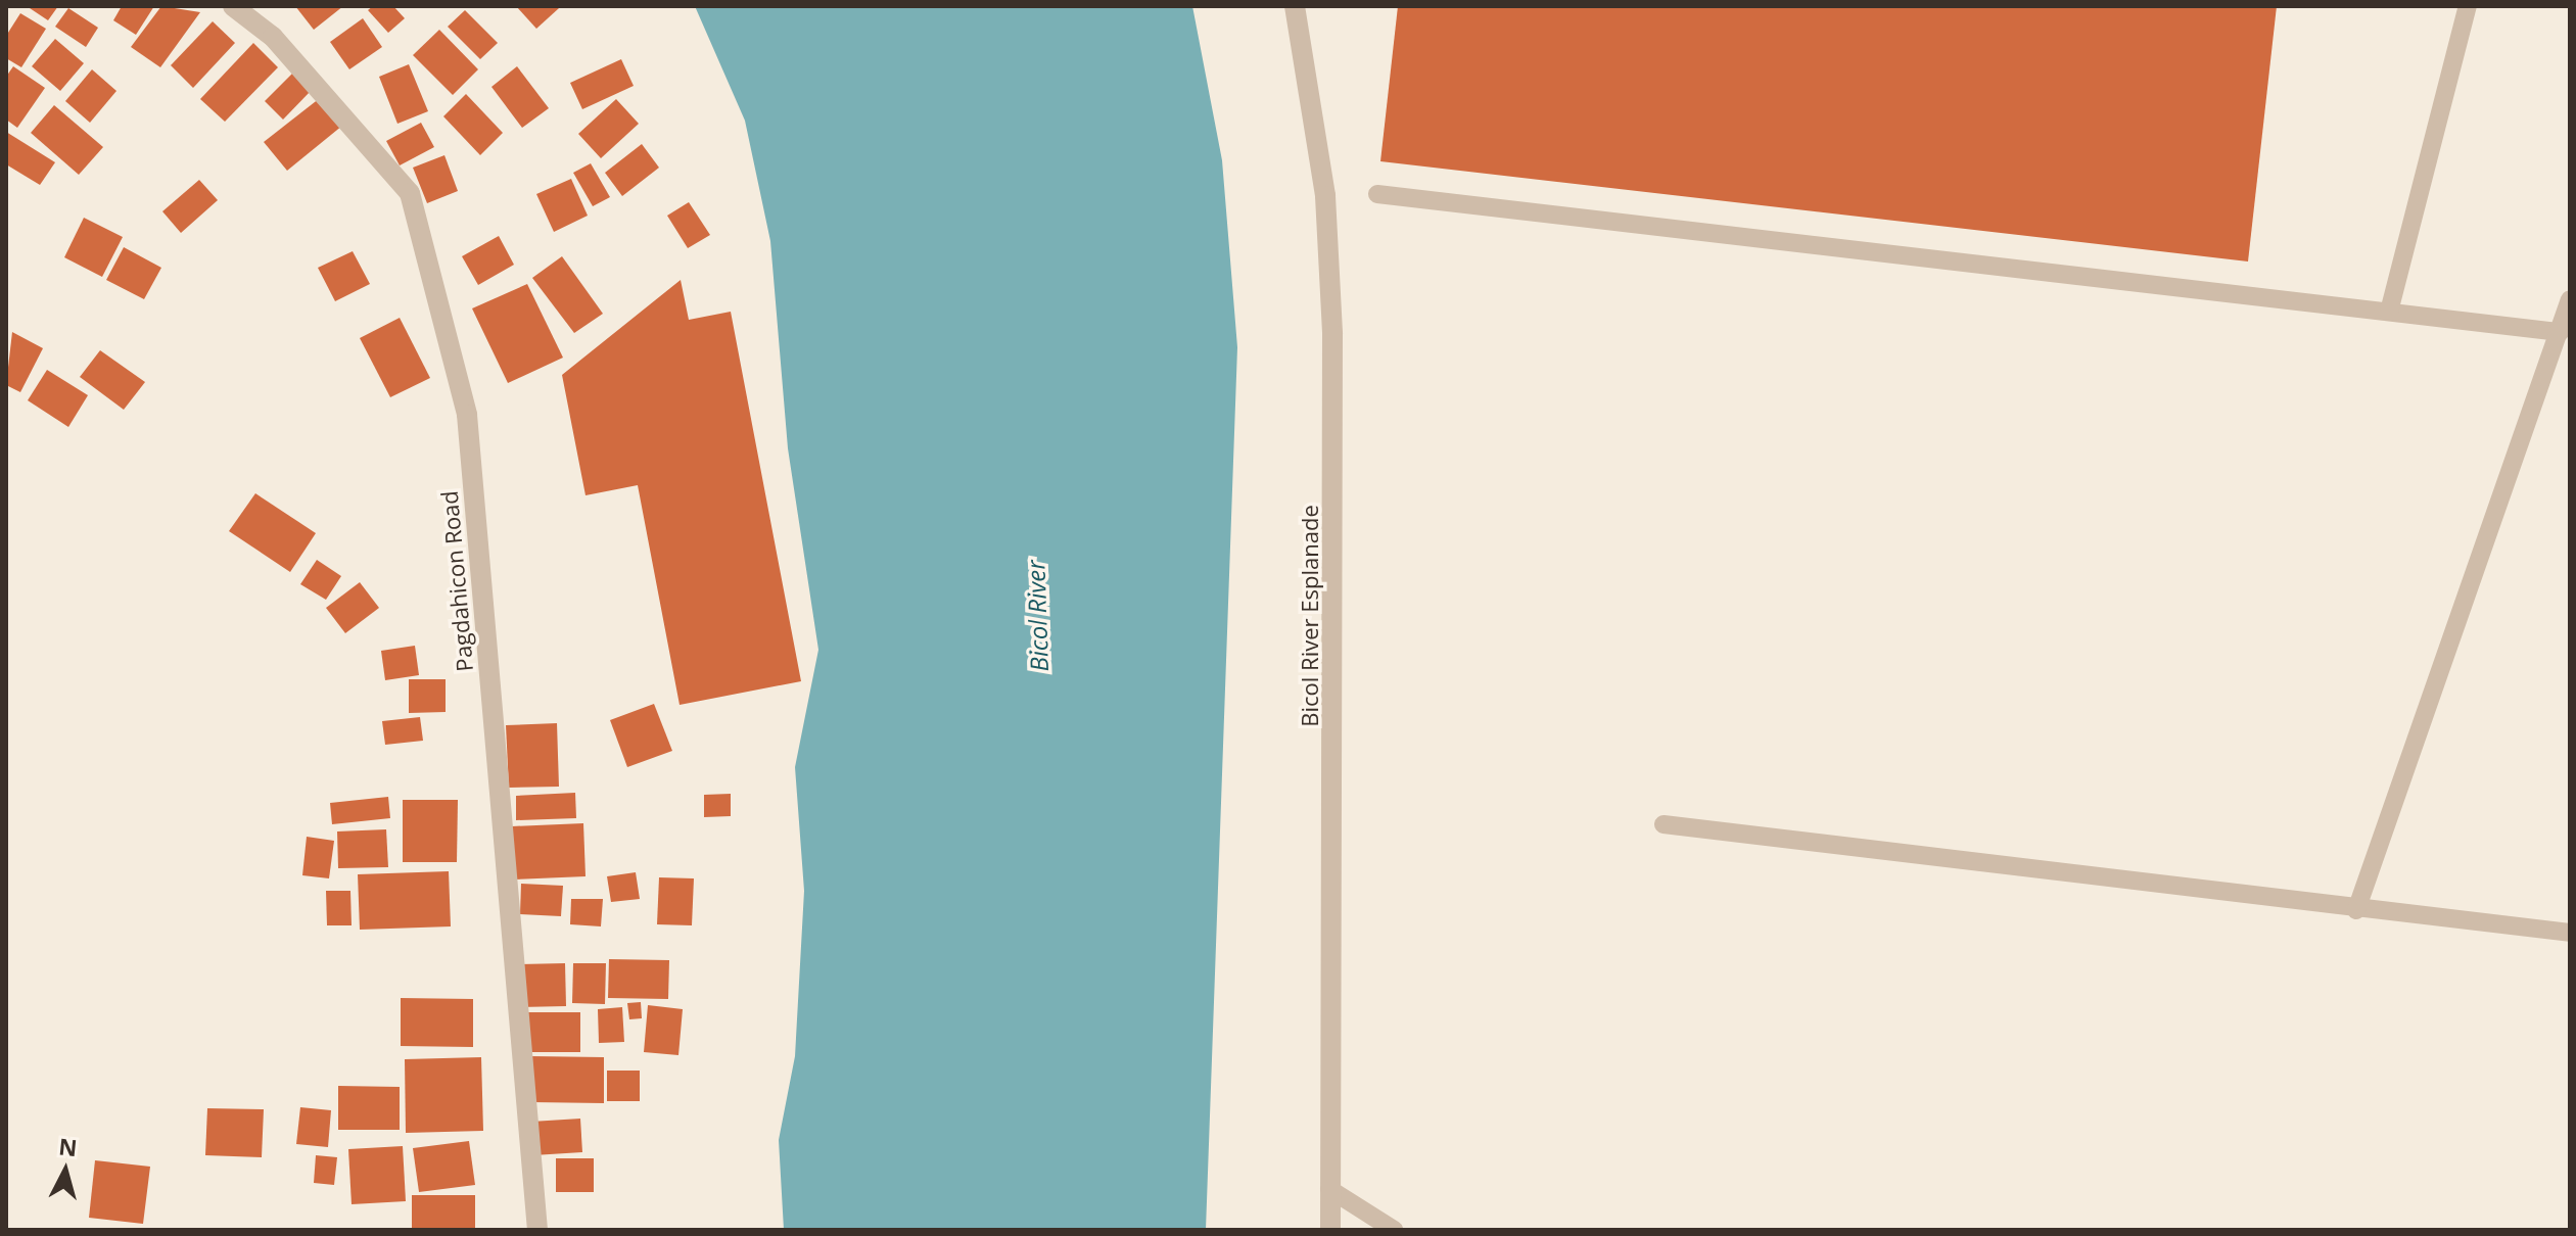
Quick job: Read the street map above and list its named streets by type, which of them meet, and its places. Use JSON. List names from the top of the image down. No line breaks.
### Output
{"streets":{"street":["Pagdahicon Road","Bicol River Esplanade"]},"water":["Bicol River"],"north":"top"}
